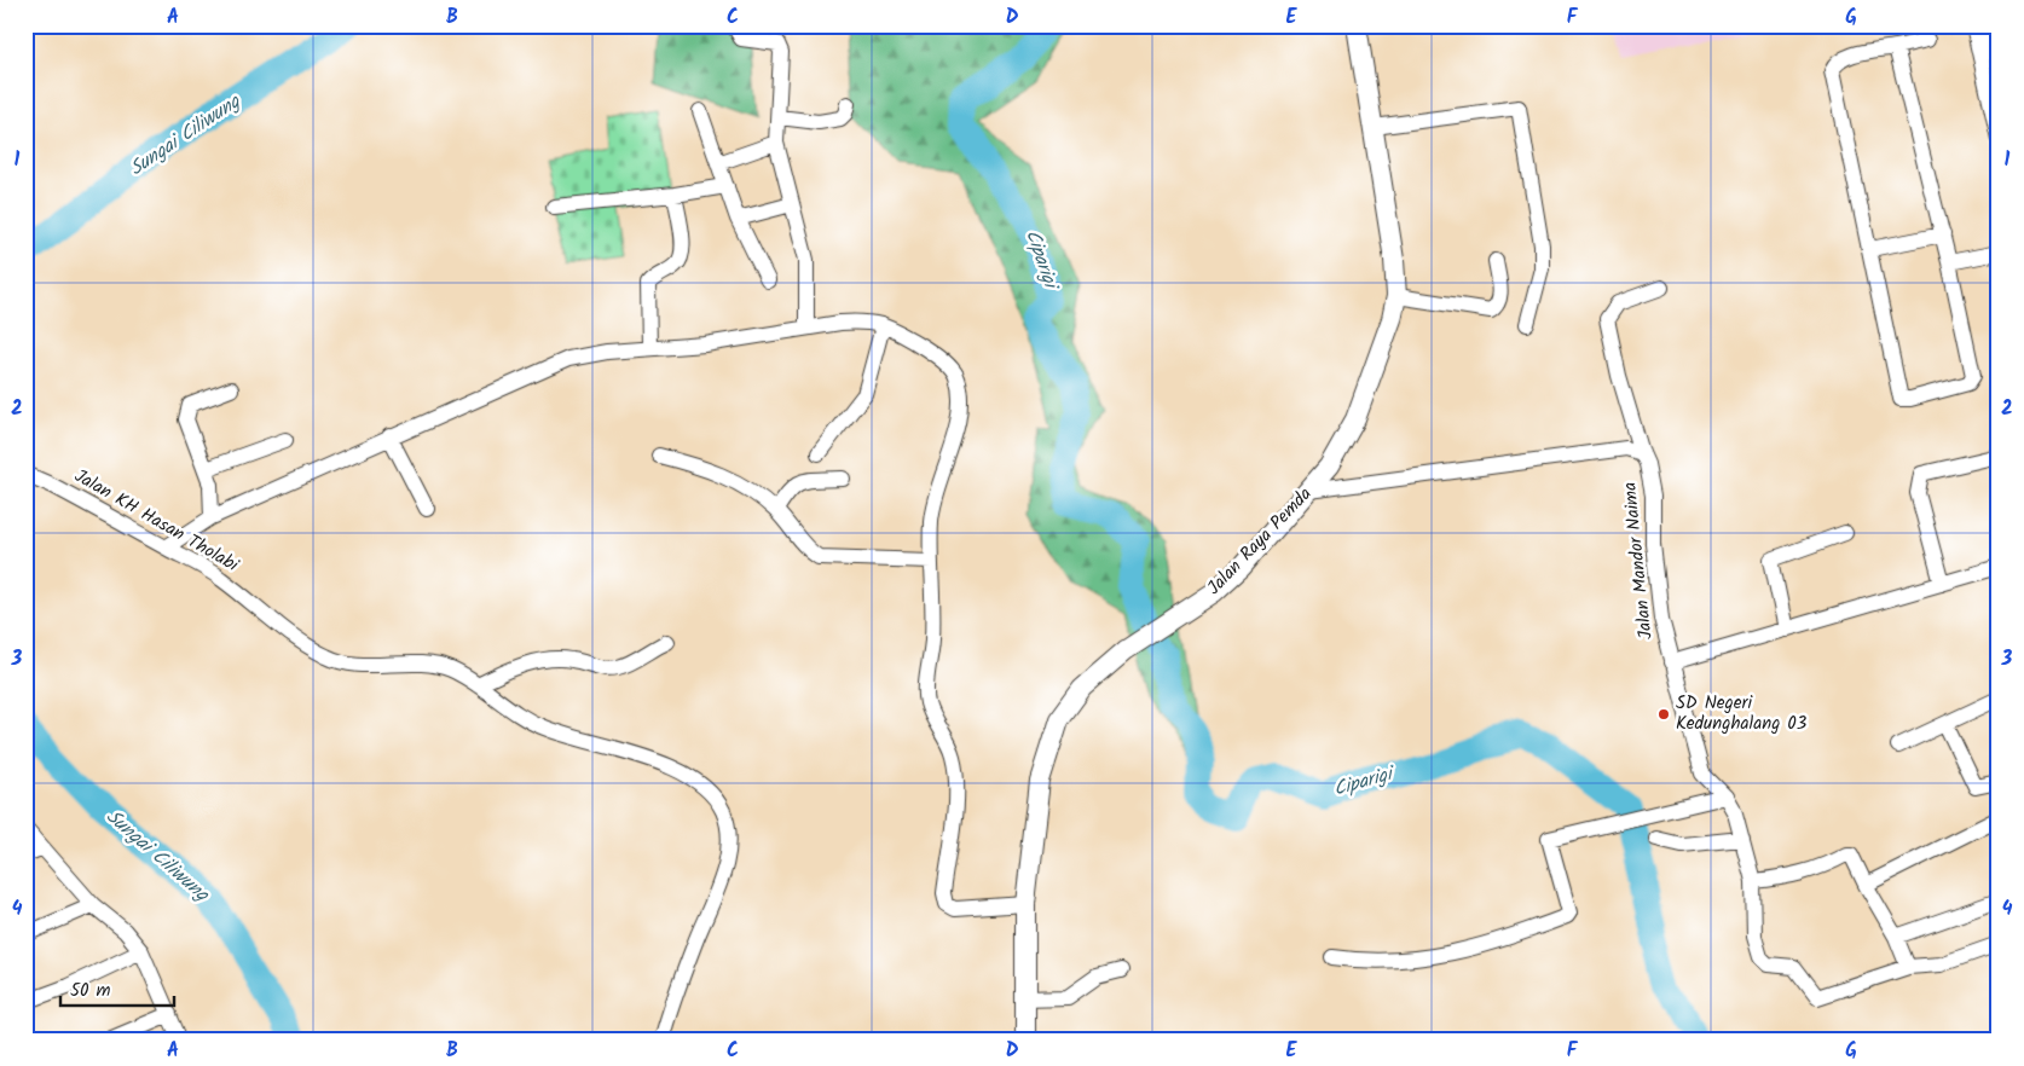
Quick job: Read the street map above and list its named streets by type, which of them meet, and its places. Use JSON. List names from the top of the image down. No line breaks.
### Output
{"streets":{"main road":["Jalan Raya Pemda"],"street":["Jalan KH Hasan Tholabi","Jalan Mandor Naima"]},"water":["Sungai Ciliwung","Ciparigi"],"places":["SD Negeri Kedunghalang 03"],"scale_bar":"50 m","grid":{"columns":["A","B","C","D","E","F","G"],"rows":["1","2","3","4"]}}
